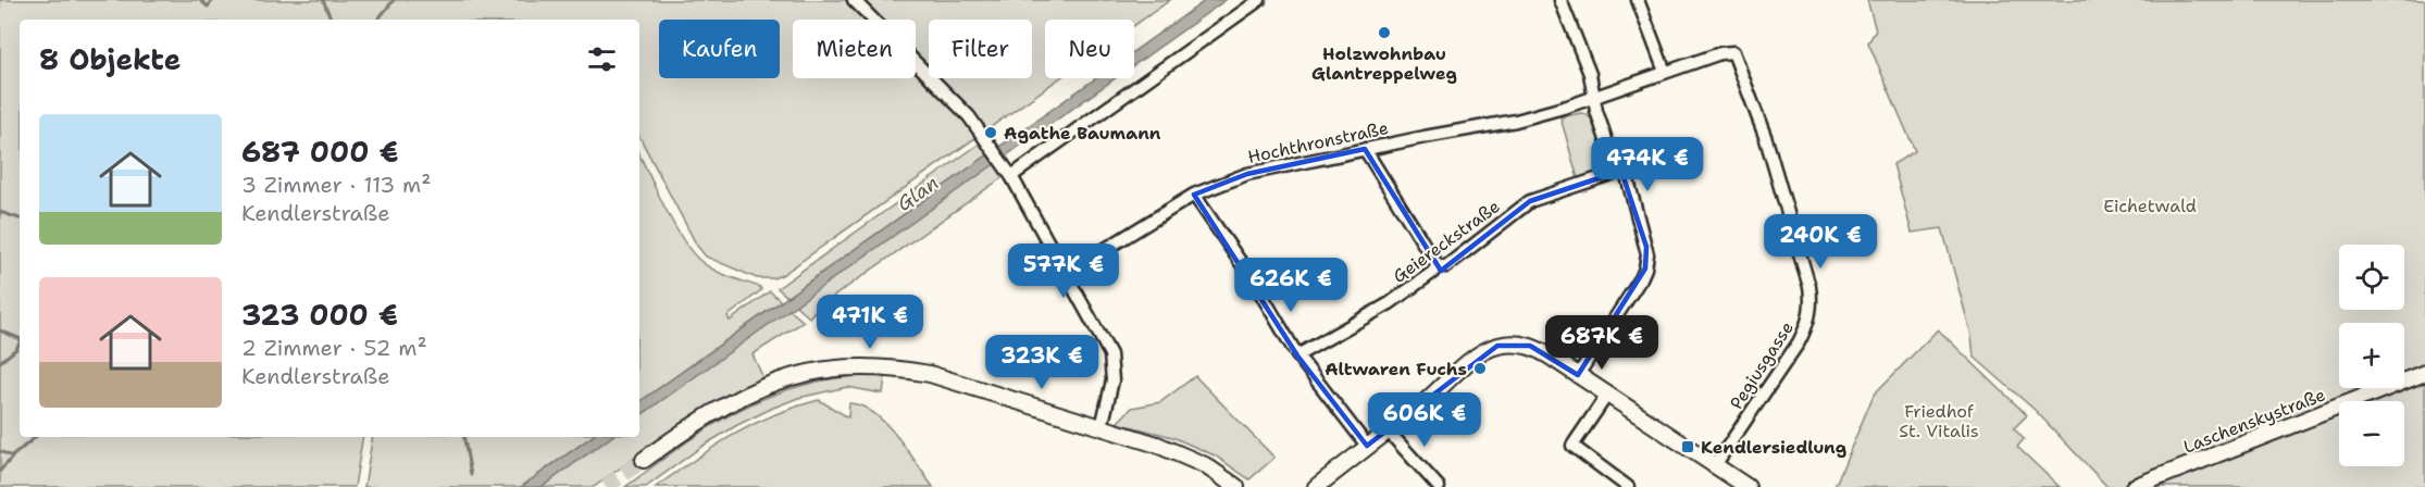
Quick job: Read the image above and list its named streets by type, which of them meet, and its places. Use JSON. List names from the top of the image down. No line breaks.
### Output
{"streets":{"street":["Hochthronstraße","Geiereckstraße","Pegiusgasse","Laschenskystraße"]},"crossings":[["Hochthronstraße","Pegiusgasse"]],"water":["Glan"],"parks":["Eichetwald","Friedhof St. Vitalis"],"places":{"other":["Holzwohnbau Glantreppelweg","Agathe Baumann","Altwaren Fuchs"],"transit":["Kendlersiedlung"]},"page":{"chip":["Kaufen","Mieten","Filter","Neu"],"heading":"8 Objekte","list":[{"name":"687 000 €","note":"3 Zimmer · 113 m² · Kendlerstraße"},{"name":"323 000 €","note":"2 Zimmer · 52 m² · Kendlerstraße"}],"price":["474K €","240K €","577K €","626K €","471K €","687K €","323K €","606K €"],"map_buttons":["+","−"]}}
